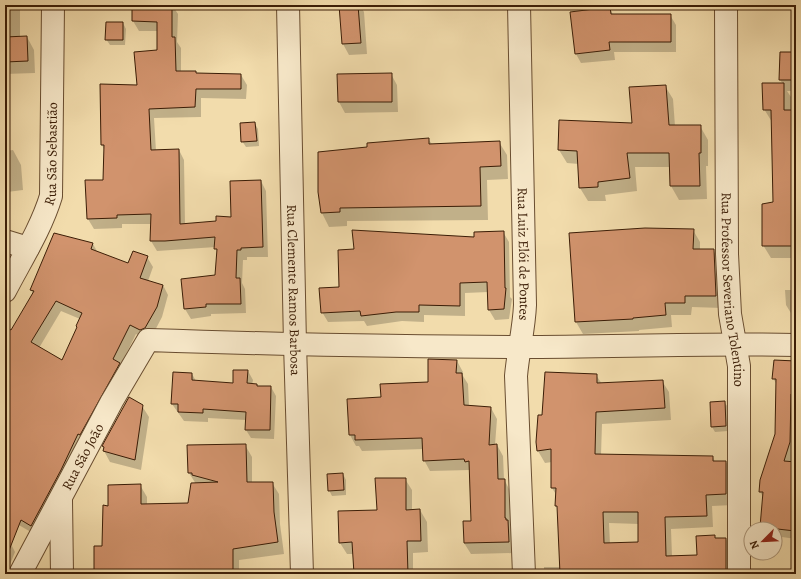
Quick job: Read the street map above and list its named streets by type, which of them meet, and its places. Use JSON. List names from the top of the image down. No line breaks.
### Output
{"streets":{"street":["Rua São Sebastião","Rua Luiz Elói de Pontes","Rua Clemente Ramos Barbosa","Rua Professor Severiano Tolentino","Rua São João"]},"crossings":[["Rua Clemente Ramos Barbosa","Rua São João"]],"north":"bottom left"}
